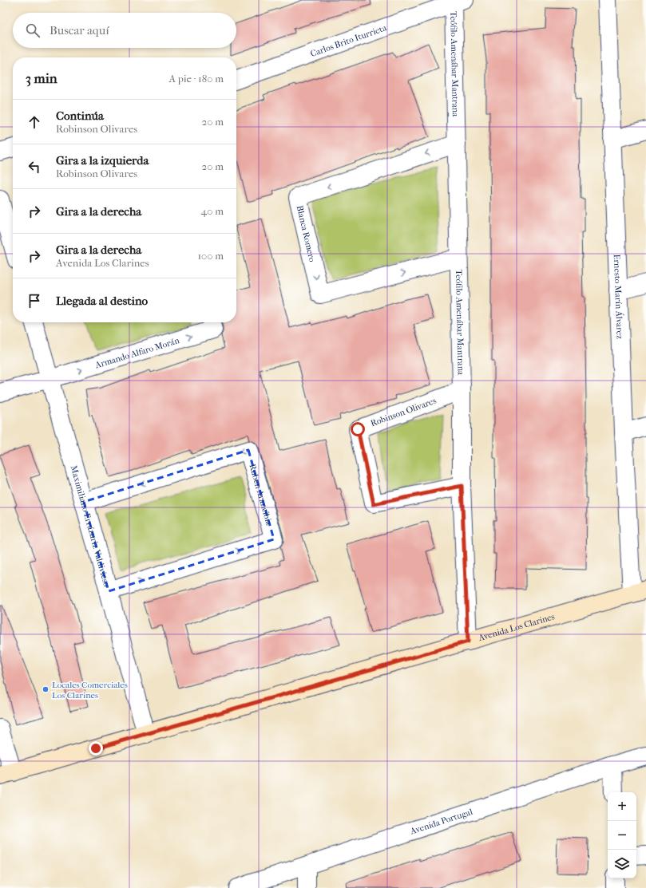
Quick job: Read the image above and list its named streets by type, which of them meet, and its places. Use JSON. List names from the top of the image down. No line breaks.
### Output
{"streets":{"street":["Carlos Brito Iturrieta","Teófilo Amenábar Mantrana","Blanca Romero","Ernesto Marín Álvarez","Armando Alfaro Morán","Robinson Olivares","Ruben Arancibia","Maximiliano Errázuriz Valdivieso","Avenida Los Clarines","Avenida Portugal"]},"crossings":[["Carlos Brito Iturrieta","Teófilo Amenábar Mantrana"],["Teófilo Amenábar Mantrana","Blanca Romero"],["Teófilo Amenábar Mantrana","Robinson Olivares"],["Teófilo Amenábar Mantrana","Avenida Los Clarines"],["Ernesto Marín Álvarez","Avenida Los Clarines"],["Armando Alfaro Morán","Maximiliano Errázuriz Valdivieso"],["Ruben Arancibia","Maximiliano Errázuriz Valdivieso"],["Maximiliano Errázuriz Valdivieso","Avenida Los Clarines"]],"one_way":["Armando Alfaro Morán"],"places":["Locales Comerciales Los Clarines"],"page":{"search":"Buscar aquí","heading":["3 min","A pie · 180 m"],"list":[["Continúa","Robinson Olivares","20 m"],["Gira a la izquierda","Robinson Olivares","20 m"],["Gira a la derecha","40 m"],["Gira a la derecha","Avenida Los Clarines","100 m"],"Llegada al destino"],"map_buttons":["+","−"]}}
